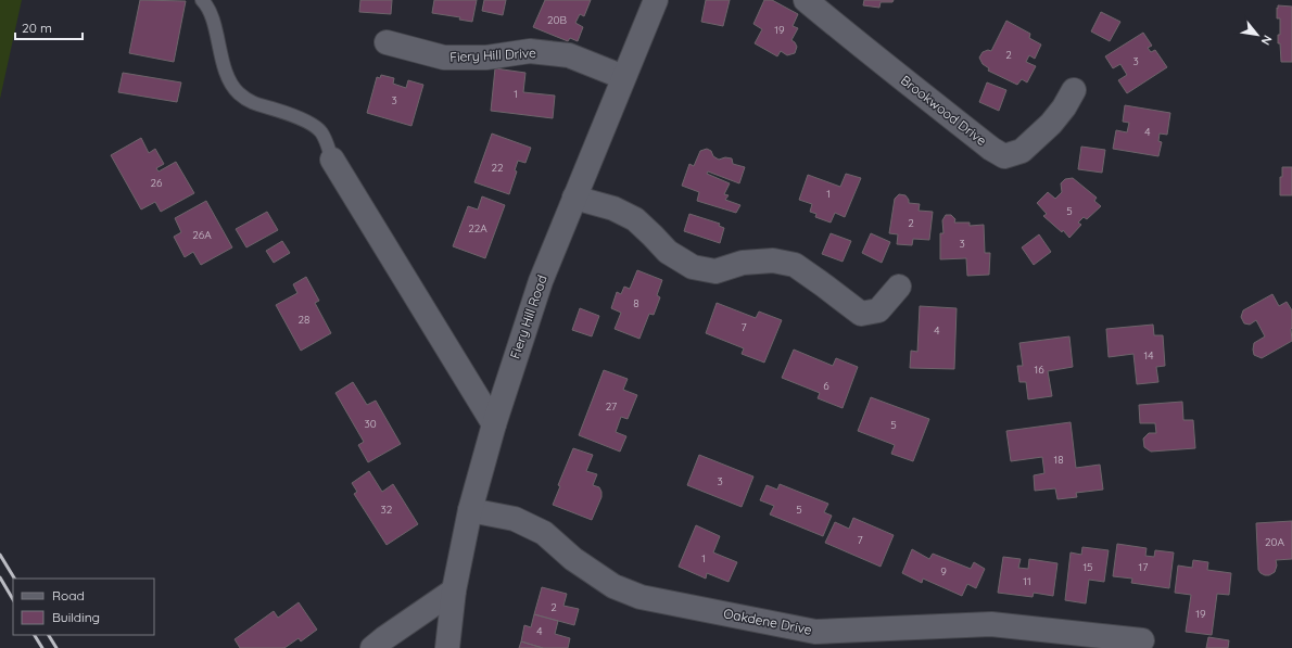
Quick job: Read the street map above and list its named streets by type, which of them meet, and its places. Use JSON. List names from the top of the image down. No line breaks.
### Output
{"streets":{"street":["Fiery Hill Drive","Brookwood Drive","Fiery Hill Road","Oakdene Drive"]},"crossings":[["Fiery Hill Drive","Fiery Hill Road"],["Fiery Hill Road","Oakdene Drive"]],"house_numbers":["20B","19","2","3","1","3","4","22","26","1","5","2","22A","26A","3","8","28","7","4","14","16","6","27","30","5","18","3","32","5","7","20A","1","15","17","9","11","2","19","4"],"legend":["Road","Building"],"scale_bar":"20 m","north":"bottom right"}
